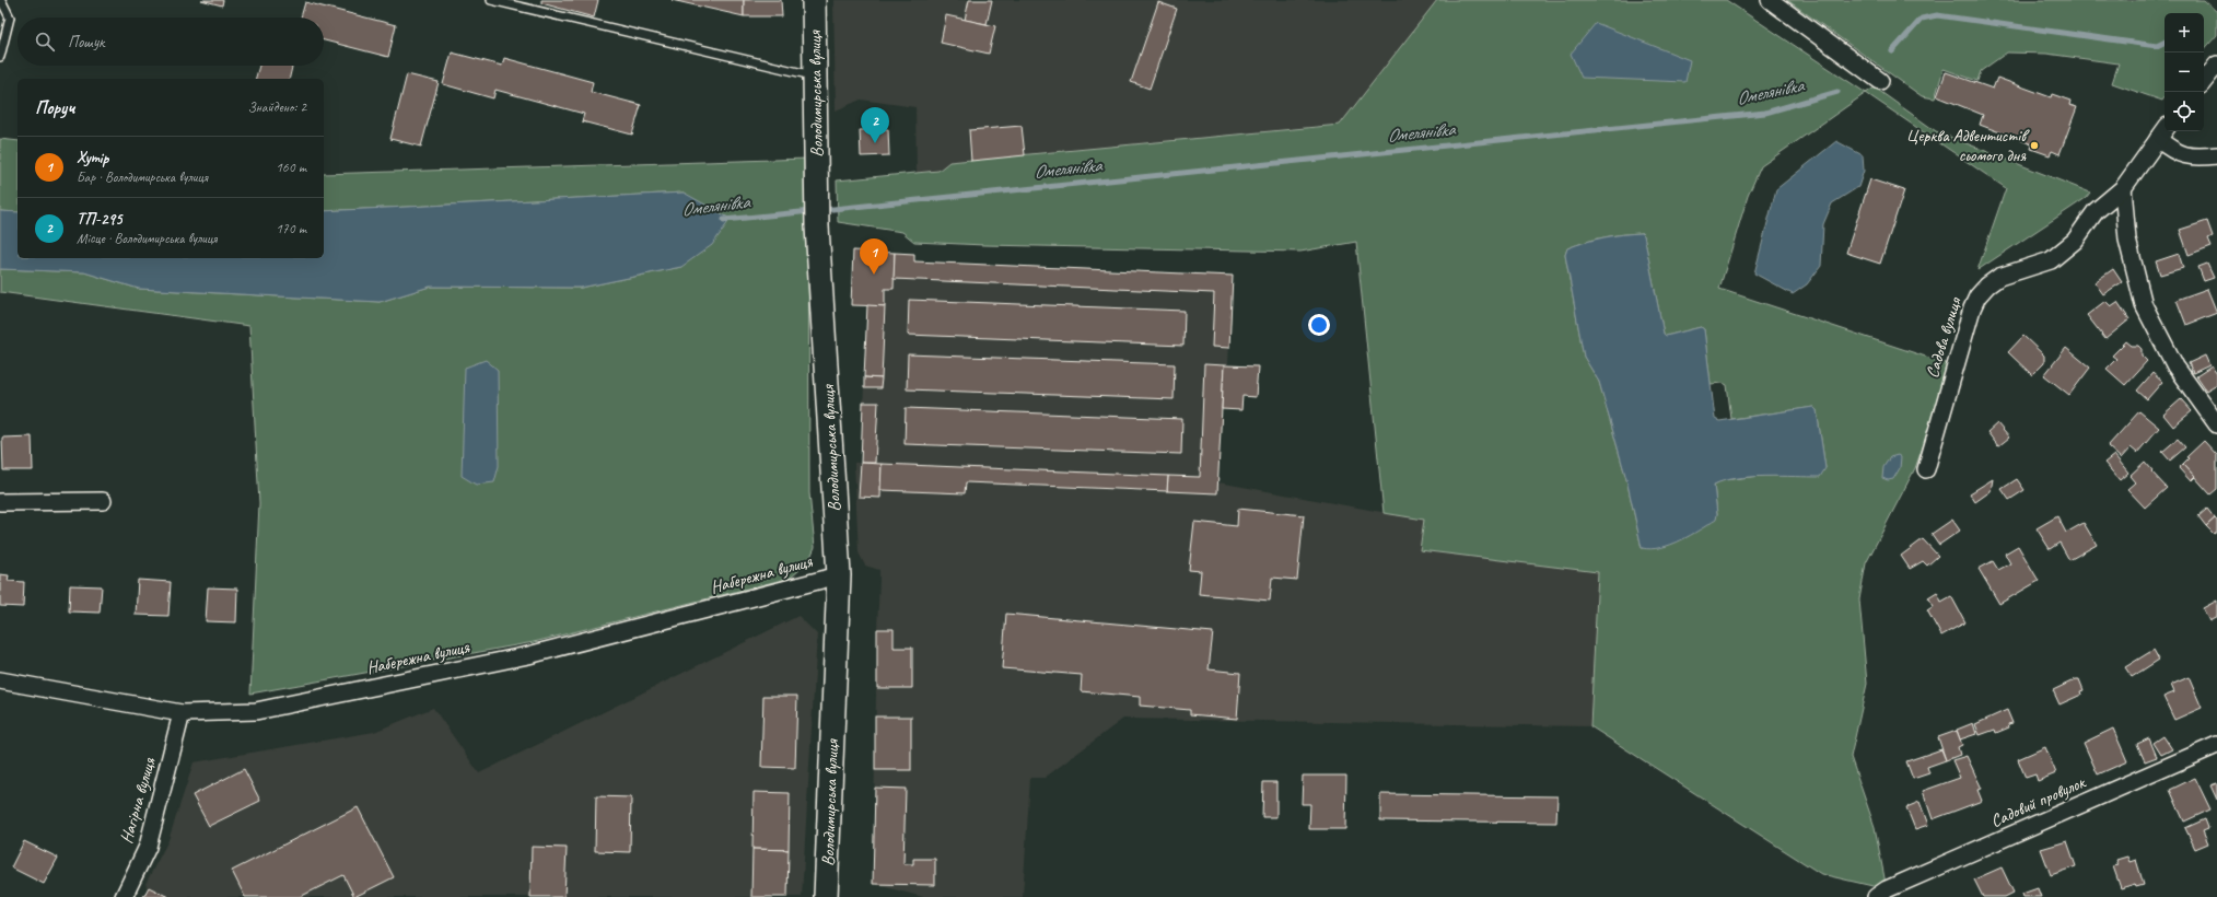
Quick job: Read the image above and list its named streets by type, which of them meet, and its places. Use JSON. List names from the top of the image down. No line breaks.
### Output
{"streets":{"street":["Володимирська вулиця","Садова вулиця","Набережна вулиця","Нагірна вулиця","Садовий провулок"]},"crossings":[["Володимирська вулиця","Набережна вулиця"],["Набережна вулиця","Нагірна вулиця"]],"water":["Омелянівка"],"places":["Церква Адвентистів сьомого дня"],"page":{"map_buttons":["+","−"],"search":"Пошук","heading":["Поруч","Знайдено: 2"],"pins":["2","1"],"list":[{"mark":"1","name":"Хутір","note":"Бар · Володимирська вулиця","value":"160 m"},{"mark":"2","name":"ТП-295","note":"Місце · Володимирська вулиця","value":"170 m"}]}}
